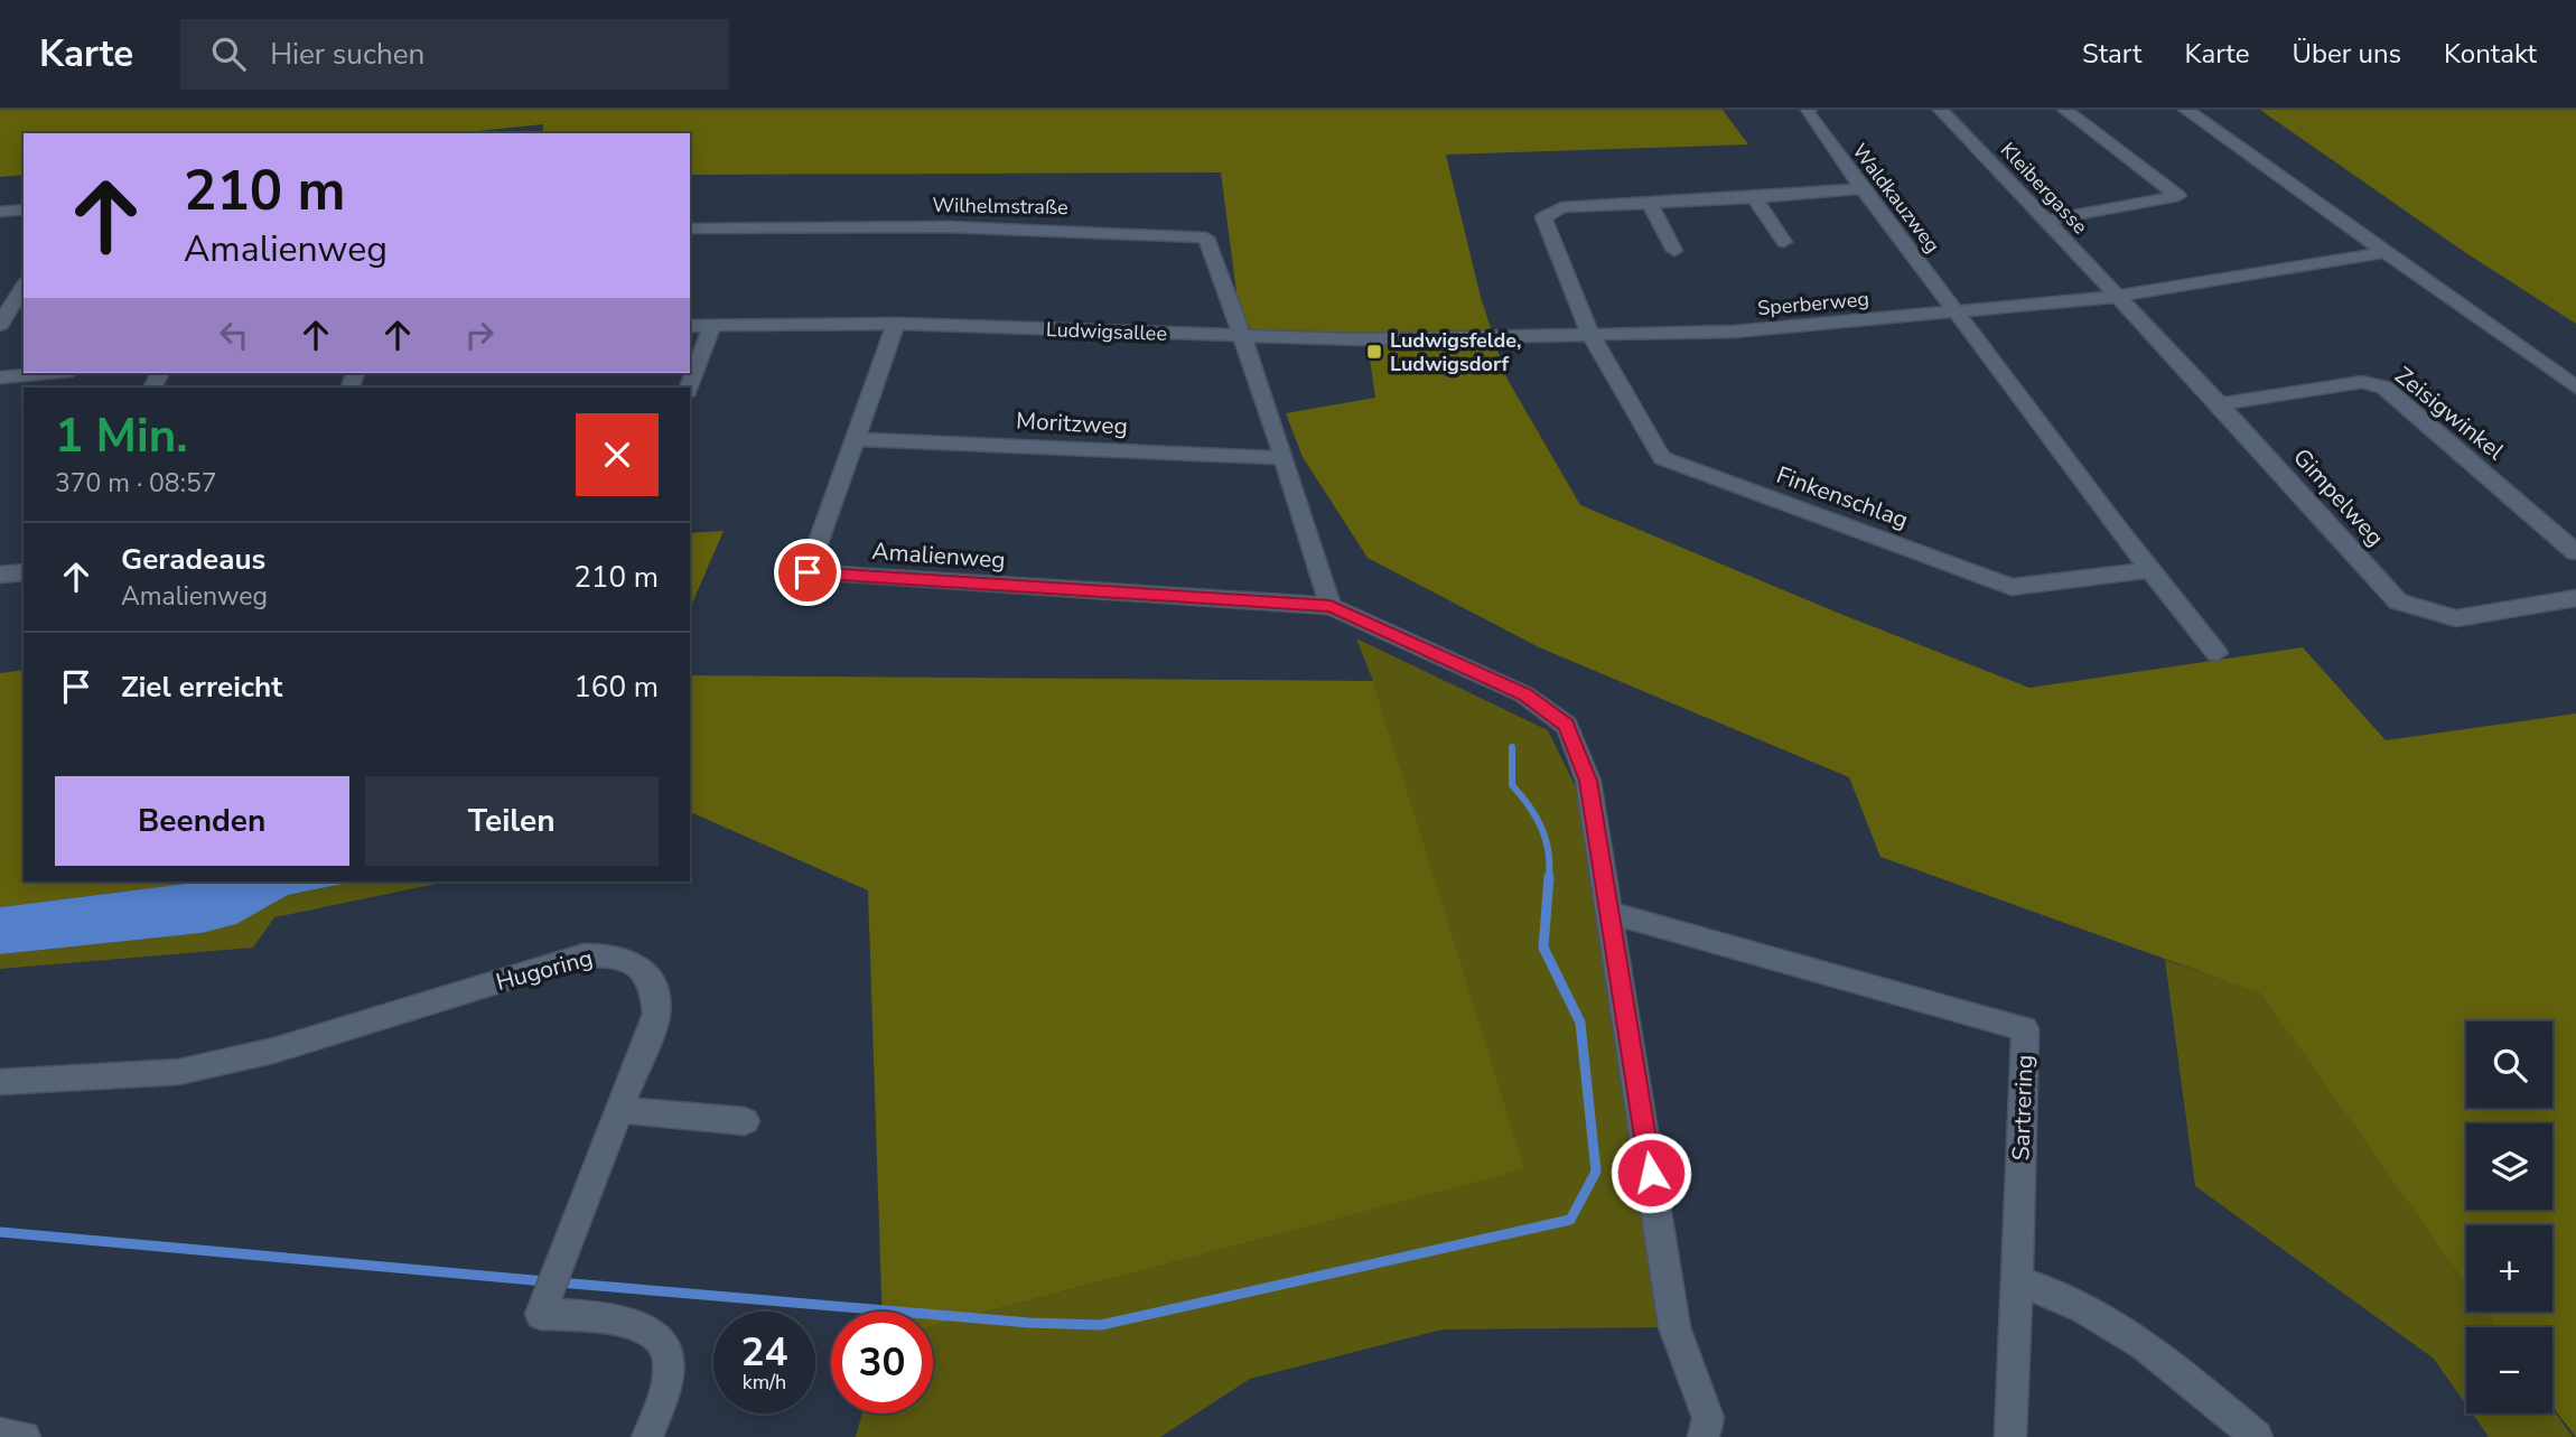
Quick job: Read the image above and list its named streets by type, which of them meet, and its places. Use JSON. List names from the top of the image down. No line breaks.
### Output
{"streets":{"street":["Kleibergasse","Waldkauzweg","Wilhelmstraße","Sperberweg","Ludwigsallee","Zeisigwinkel","Moritzweg","Finkenschlag","Gimpelweg","Amalienweg","Hugoring","Sartrering"]},"crossings":[["Kleibergasse","Sperberweg"],["Kleibergasse","Gimpelweg"],["Waldkauzweg","Sperberweg"],["Wilhelmstraße","Sperberweg"],["Wilhelmstraße","Ludwigsallee"],["Sperberweg","Ludwigsallee"],["Sperberweg","Finkenschlag"],["Sperberweg","Gimpelweg"],["Ludwigsallee","Amalienweg"],["Zeisigwinkel","Gimpelweg"],["Moritzweg","Amalienweg"]],"places":{"transit":["Ludwigsfelde, Ludwigsdorf"]},"page":{"header":"Karte","search":"Hier suchen","nav":["Start","Karte","Über uns","Kontakt"],"turn":["210 m","Amalienweg"],"heading":["1 Min.","370 m · 08:57"],"list":[{"name":"Geradeaus","note":"Amalienweg","value":"210 m"},{"name":"Ziel erreicht","value":"160 m"}],"buttons":["Beenden","Teilen"],"map_buttons":["+","−"],"speed":"24 km/h","limit":"30"}}
